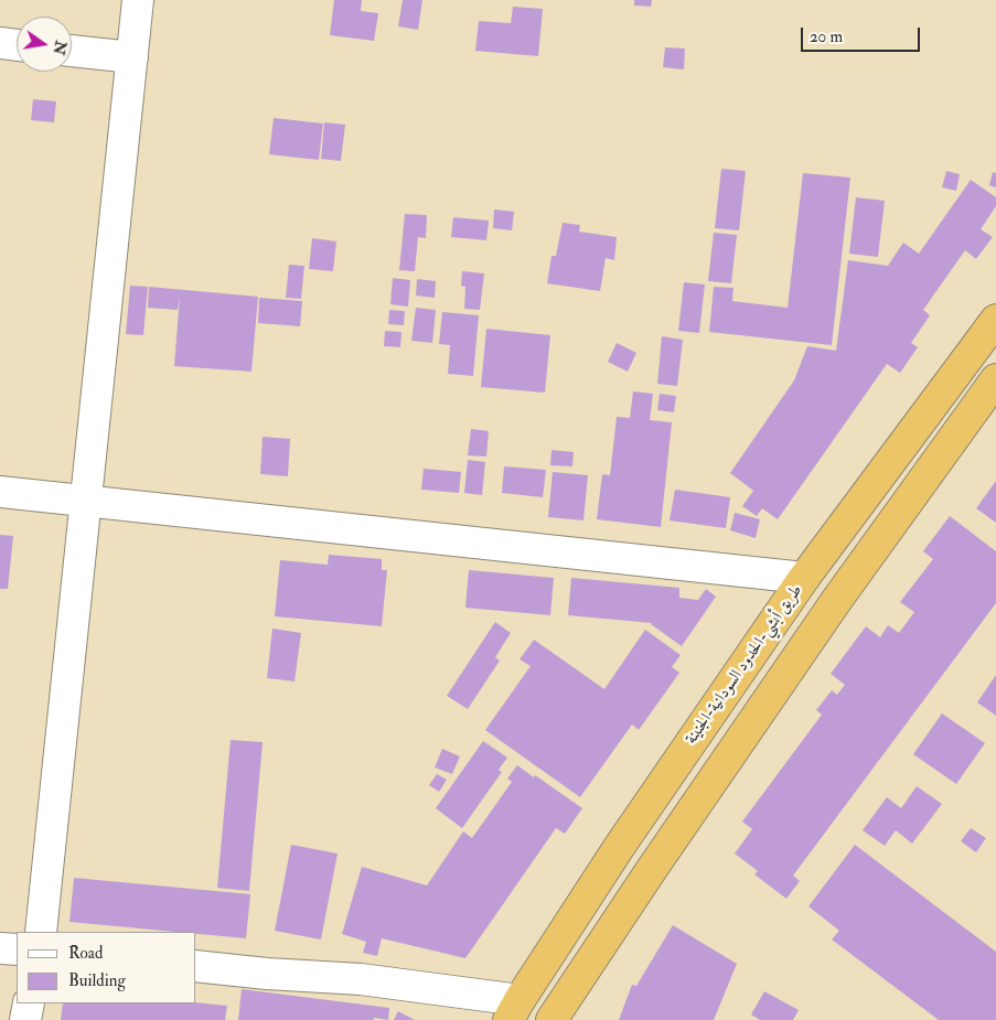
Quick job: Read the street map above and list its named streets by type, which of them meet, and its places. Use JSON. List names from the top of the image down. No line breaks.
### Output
{"streets":{"highway":["طريق أبشي-الحدود السودانية-الجنينة"]},"legend":["Road","Building"],"scale_bar":"20 m","north":"right"}
